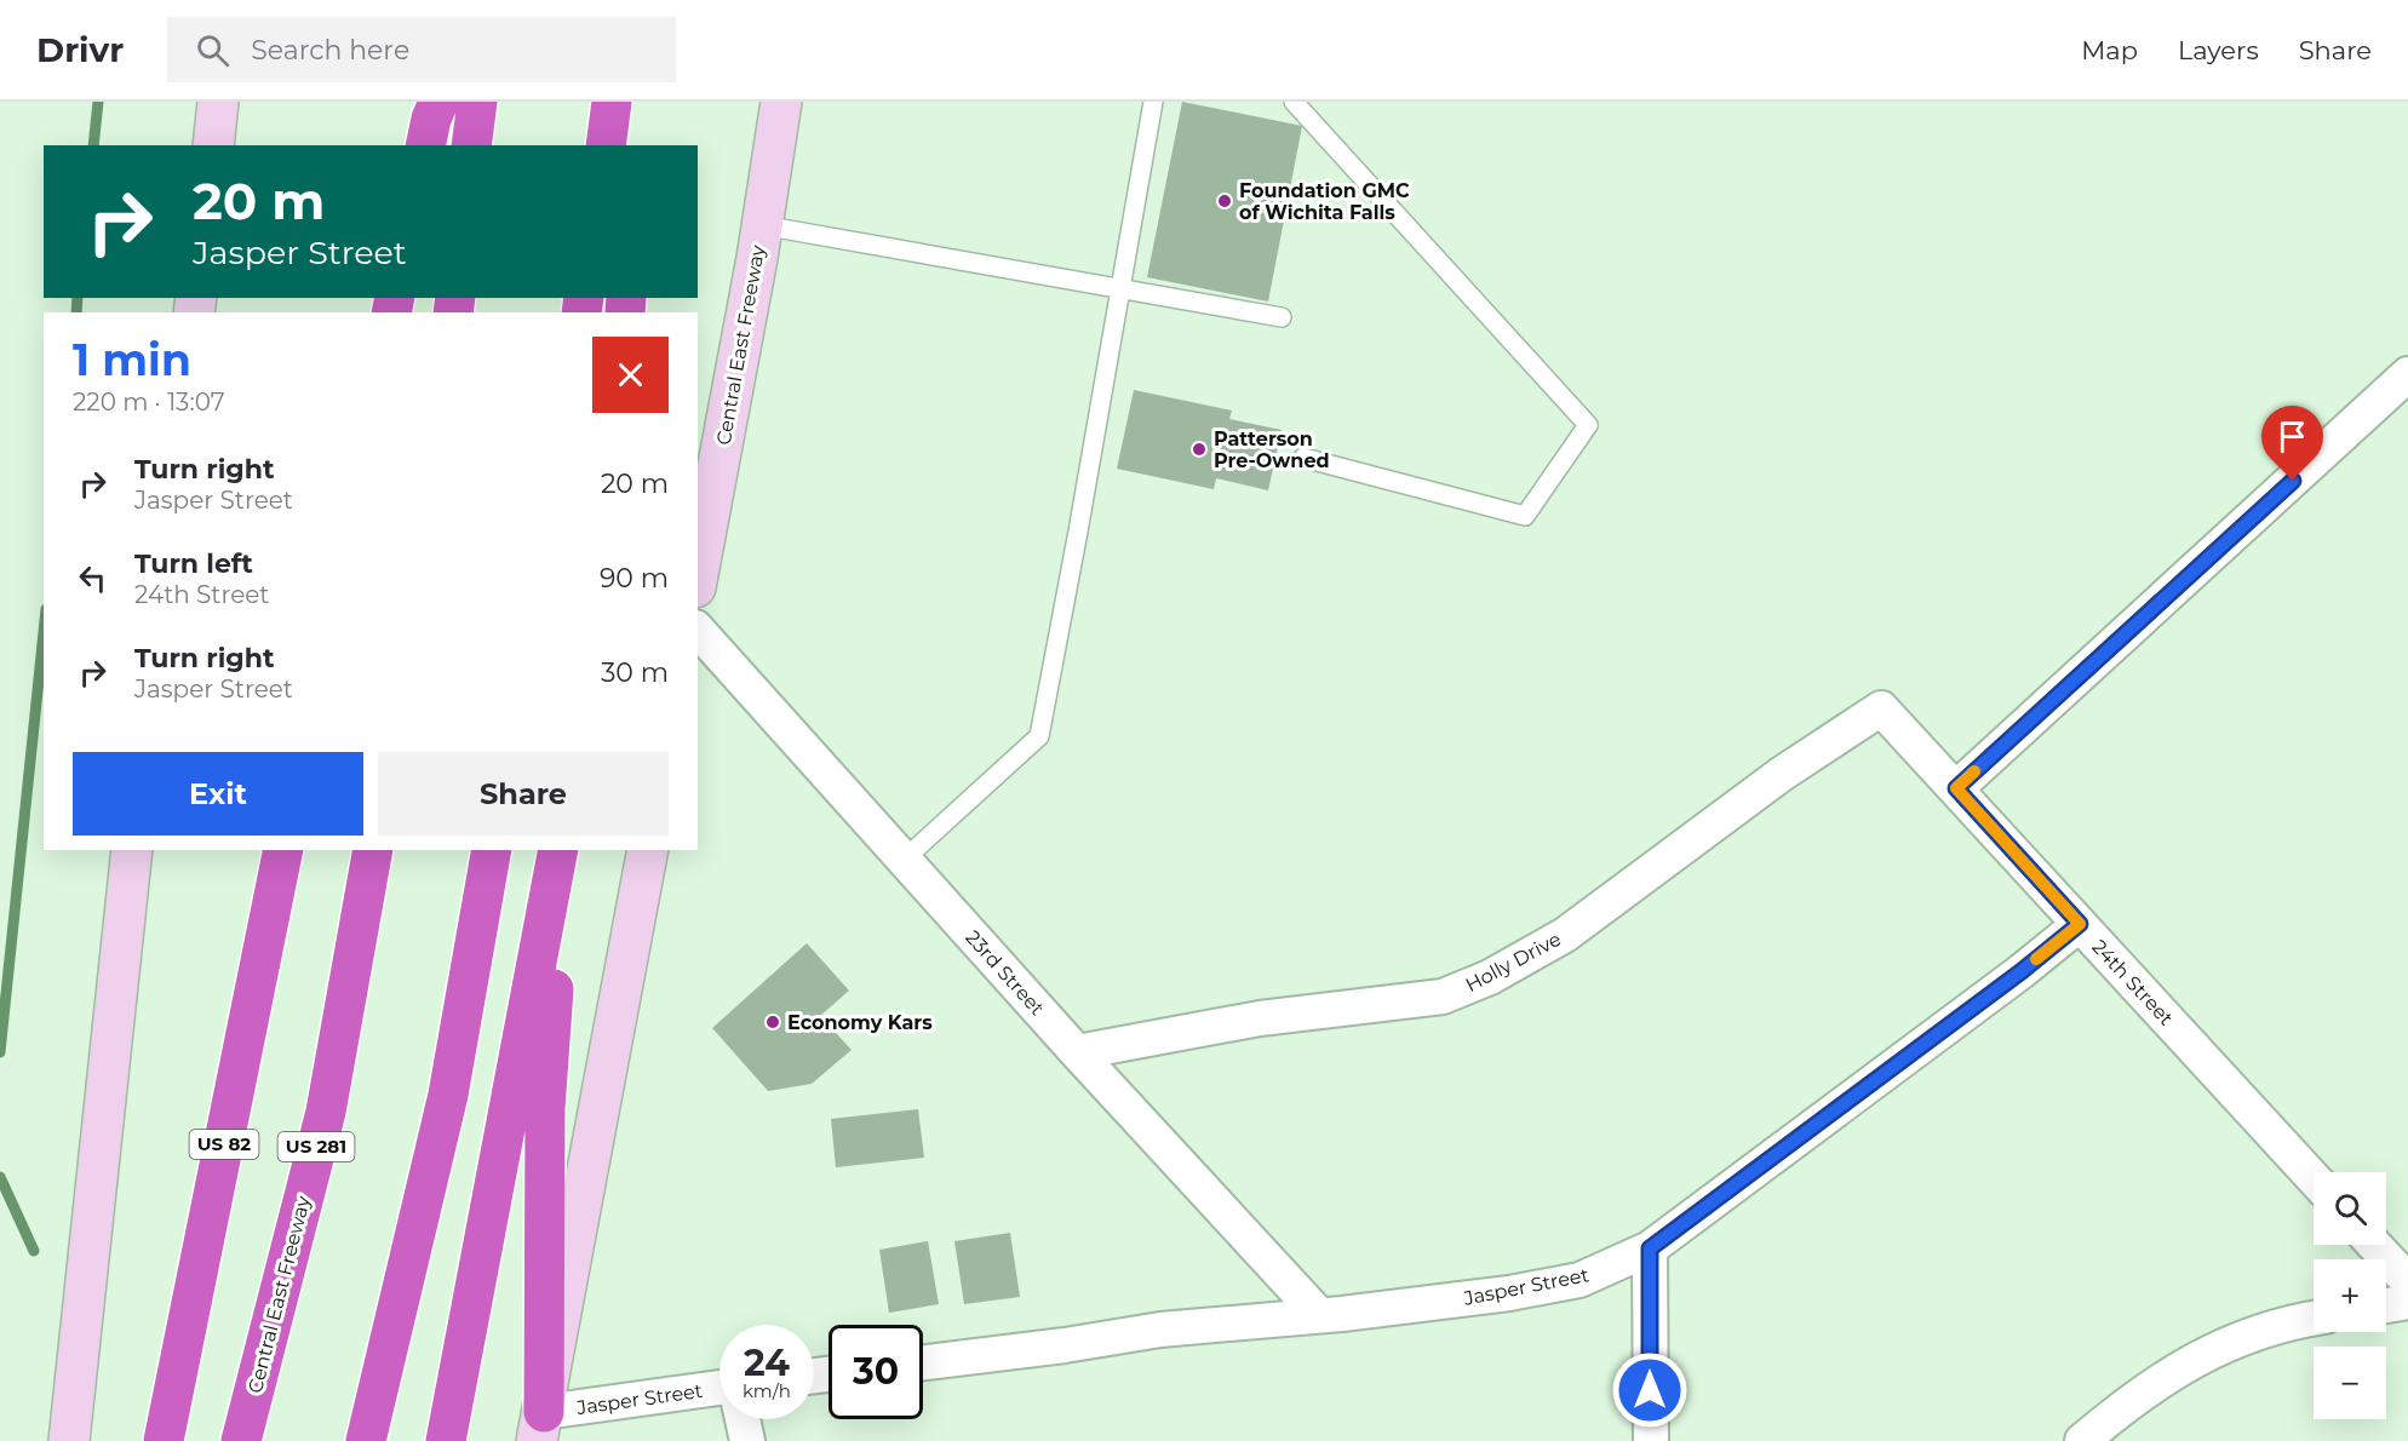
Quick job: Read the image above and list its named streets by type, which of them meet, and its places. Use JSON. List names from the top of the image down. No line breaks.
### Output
{"streets":{"highway":["Central East Freeway","US 82","US 281"],"street":["Holly Drive","23rd Street","24th Street","Jasper Street"]},"crossings":[["Holly Drive","23rd Street"],["Holly Drive","24th Street"],["23rd Street","Jasper Street"],["24th Street","Jasper Street"]],"places":["Foundation GMC of Wichita Falls","Patterson Pre-Owned","Economy Kars"],"page":{"header":"Drivr","search":"Search here","nav":["Map","Layers","Share"],"turn":["20 m","Jasper Street"],"heading":["1 min","220 m · 13:07"],"list":[{"name":"Turn right","note":"Jasper Street","value":"20 m"},{"name":"Turn left","note":"24th Street","value":"90 m"},{"name":"Turn right","note":"Jasper Street","value":"30 m"}],"buttons":["Exit","Share"],"map_buttons":["+","−"],"speed":"24 km/h","limit":"30"}}
